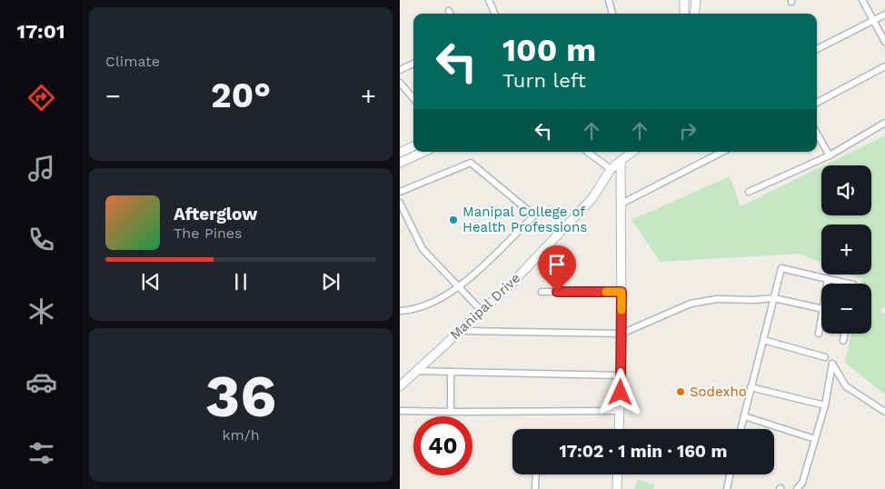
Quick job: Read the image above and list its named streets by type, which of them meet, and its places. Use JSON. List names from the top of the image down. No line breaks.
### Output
{"streets":{"street":["Manipal Drive"]},"places":["Manipal College of Health Professions","Sodexho"],"page":{"tabs":"17:01","tile":["Climate",["36","km/h"]],"turn":["100 m","Turn left"],"heat":["−","20°","+"],"map_buttons":["+","−"],"song":["Afterglow","The Pines"],"limit":"40","trip":"17:02 · 1 min · 160 m"}}
